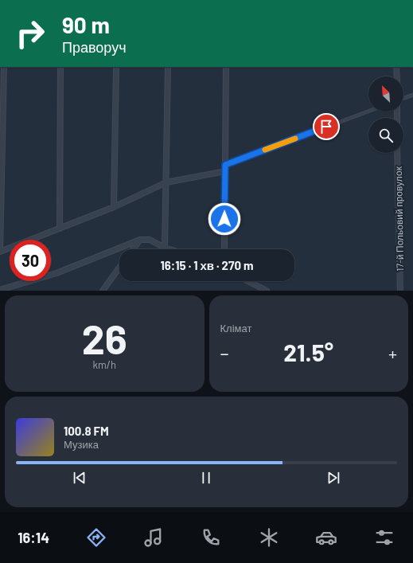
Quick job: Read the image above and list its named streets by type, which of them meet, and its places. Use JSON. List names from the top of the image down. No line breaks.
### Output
{"streets":{"street":["17-й Польовий провулок"]},"north":"top left","page":{"turn":["90 m","Праворуч"],"limit":"30","trip":"16:15 · 1 хв · 270 m","tile":[["26","km/h"],"Клімат"],"heat":["−","21.5°","+"],"song":["100.8 FM","Музика"],"tabs":"16:14"}}
